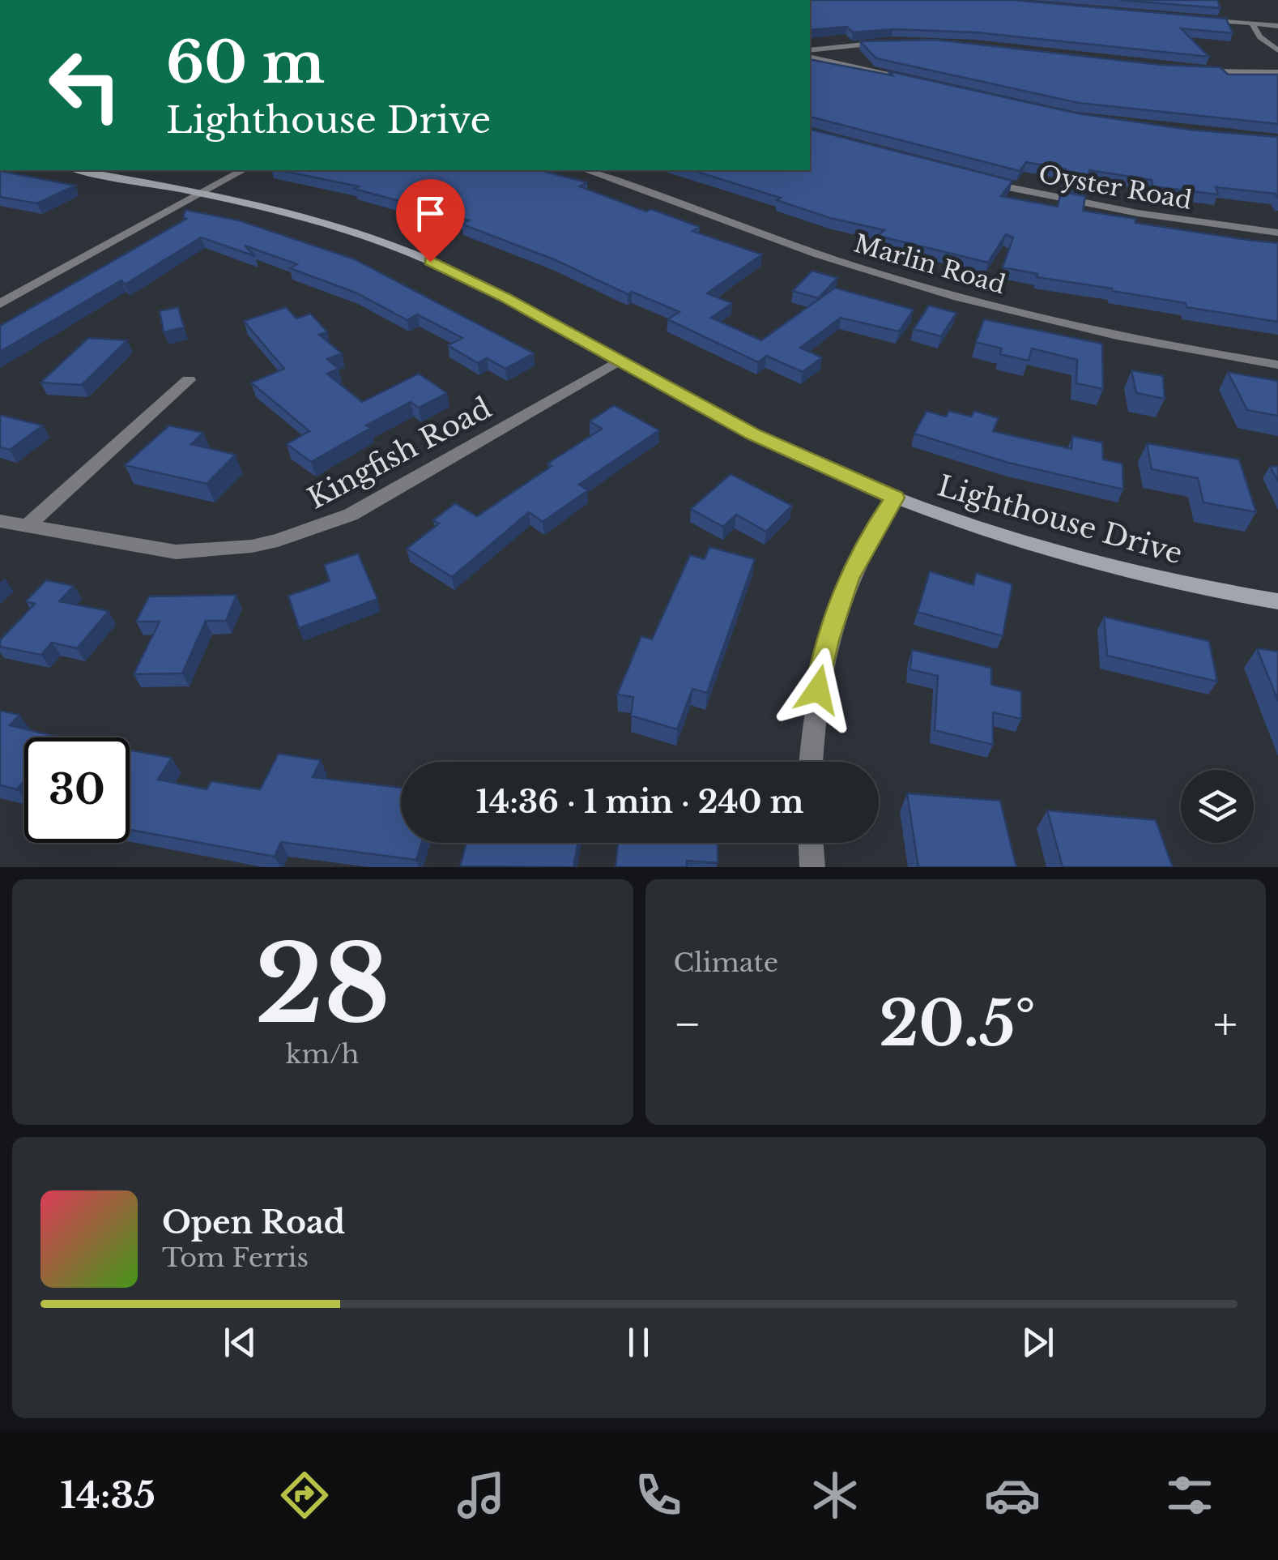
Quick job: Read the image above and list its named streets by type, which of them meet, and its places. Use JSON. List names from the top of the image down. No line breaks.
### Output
{"streets":{"street":["Oyster Road","Marlin Road","Kingfish Road","Lighthouse Drive"]},"crossings":[["Kingfish Road","Lighthouse Drive"]],"page":{"turn":["60 m","Lighthouse Drive"],"limit":"30","trip":"14:36 · 1 min · 240 m","tile":[["28","km/h"],"Climate"],"heat":["−","20.5°","+"],"song":["Open Road","Tom Ferris"],"tabs":"14:35"}}
